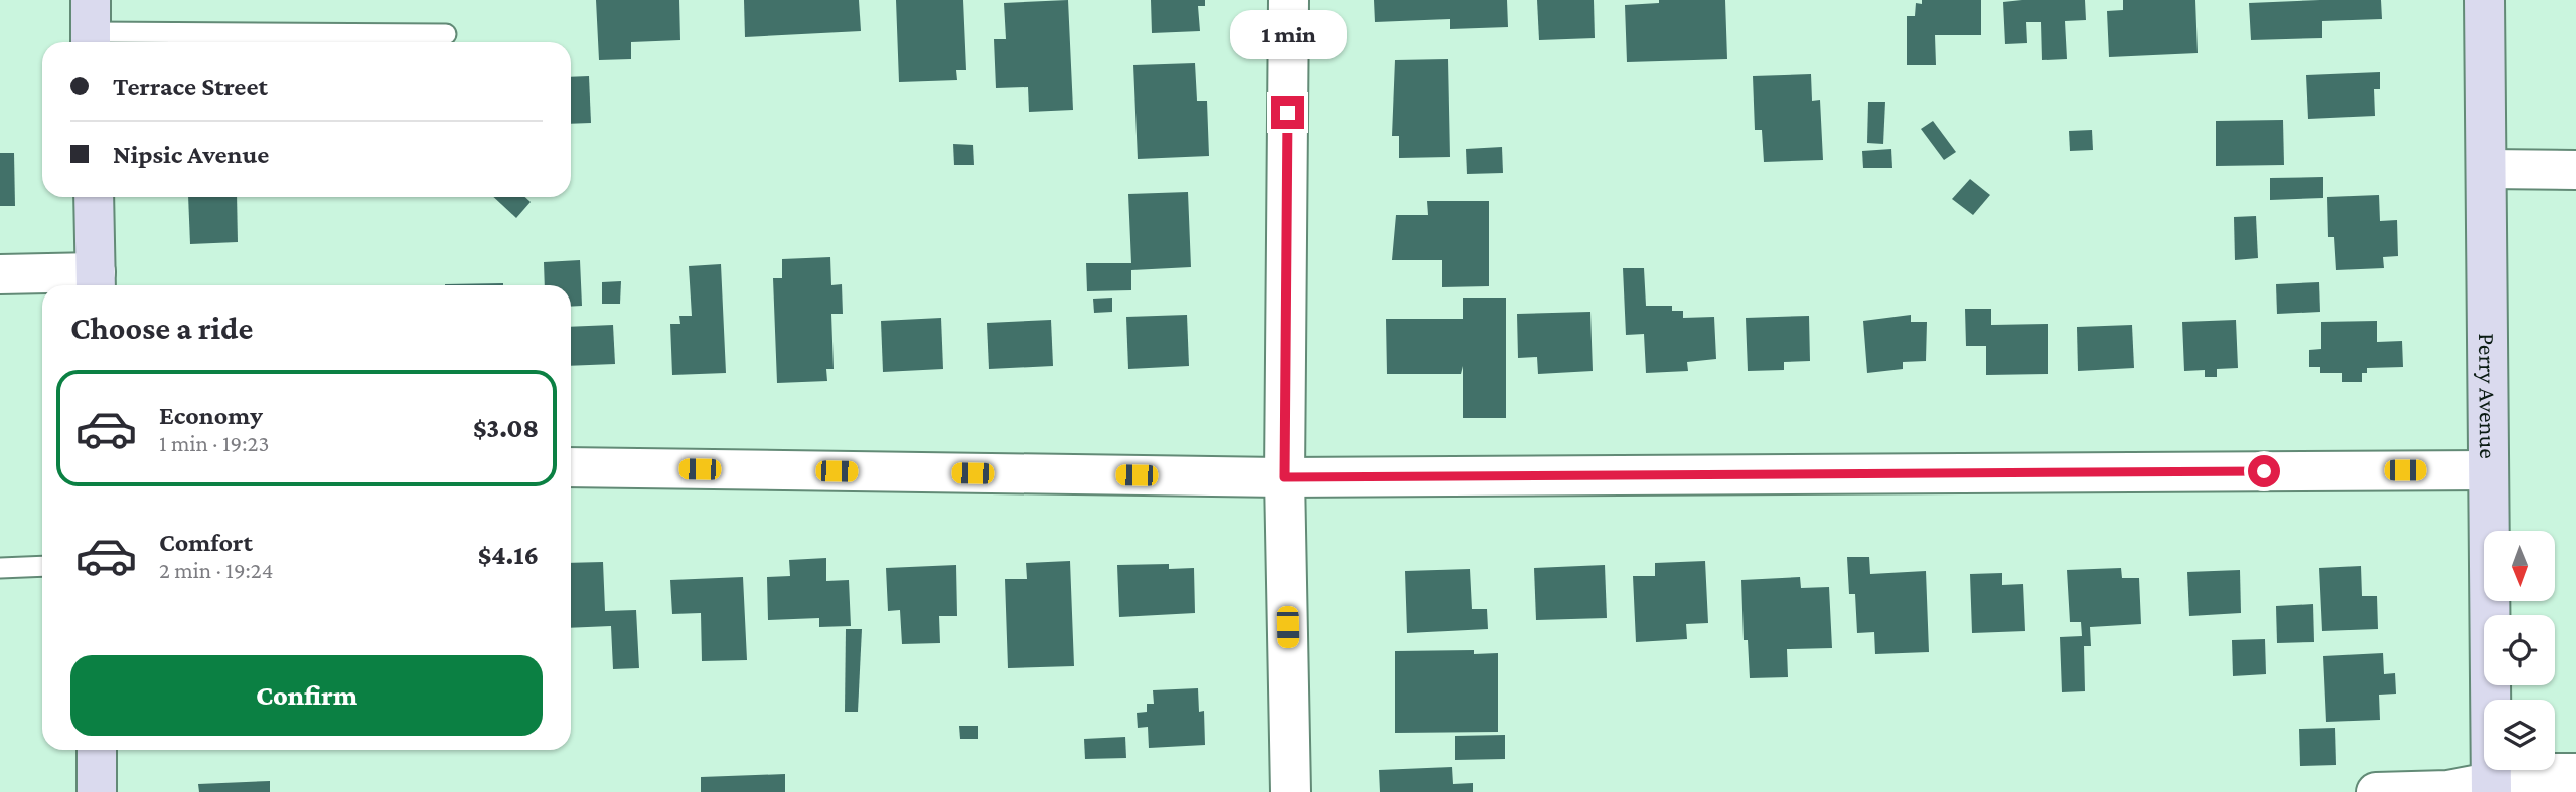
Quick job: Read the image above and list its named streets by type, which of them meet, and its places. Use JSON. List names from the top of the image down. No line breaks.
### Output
{"streets":{"main road":["Perry Avenue"]},"north":"bottom","page":{"bubble":"1 min","banner":["Terrace Street","Nipsic Avenue"],"heading":"Choose a ride","list":[{"name":"Economy","note":"1 min · 19:23","value":"$3.08"},{"name":"Comfort","note":"2 min · 19:24","value":"$4.16"}],"buttons":"Confirm"}}
